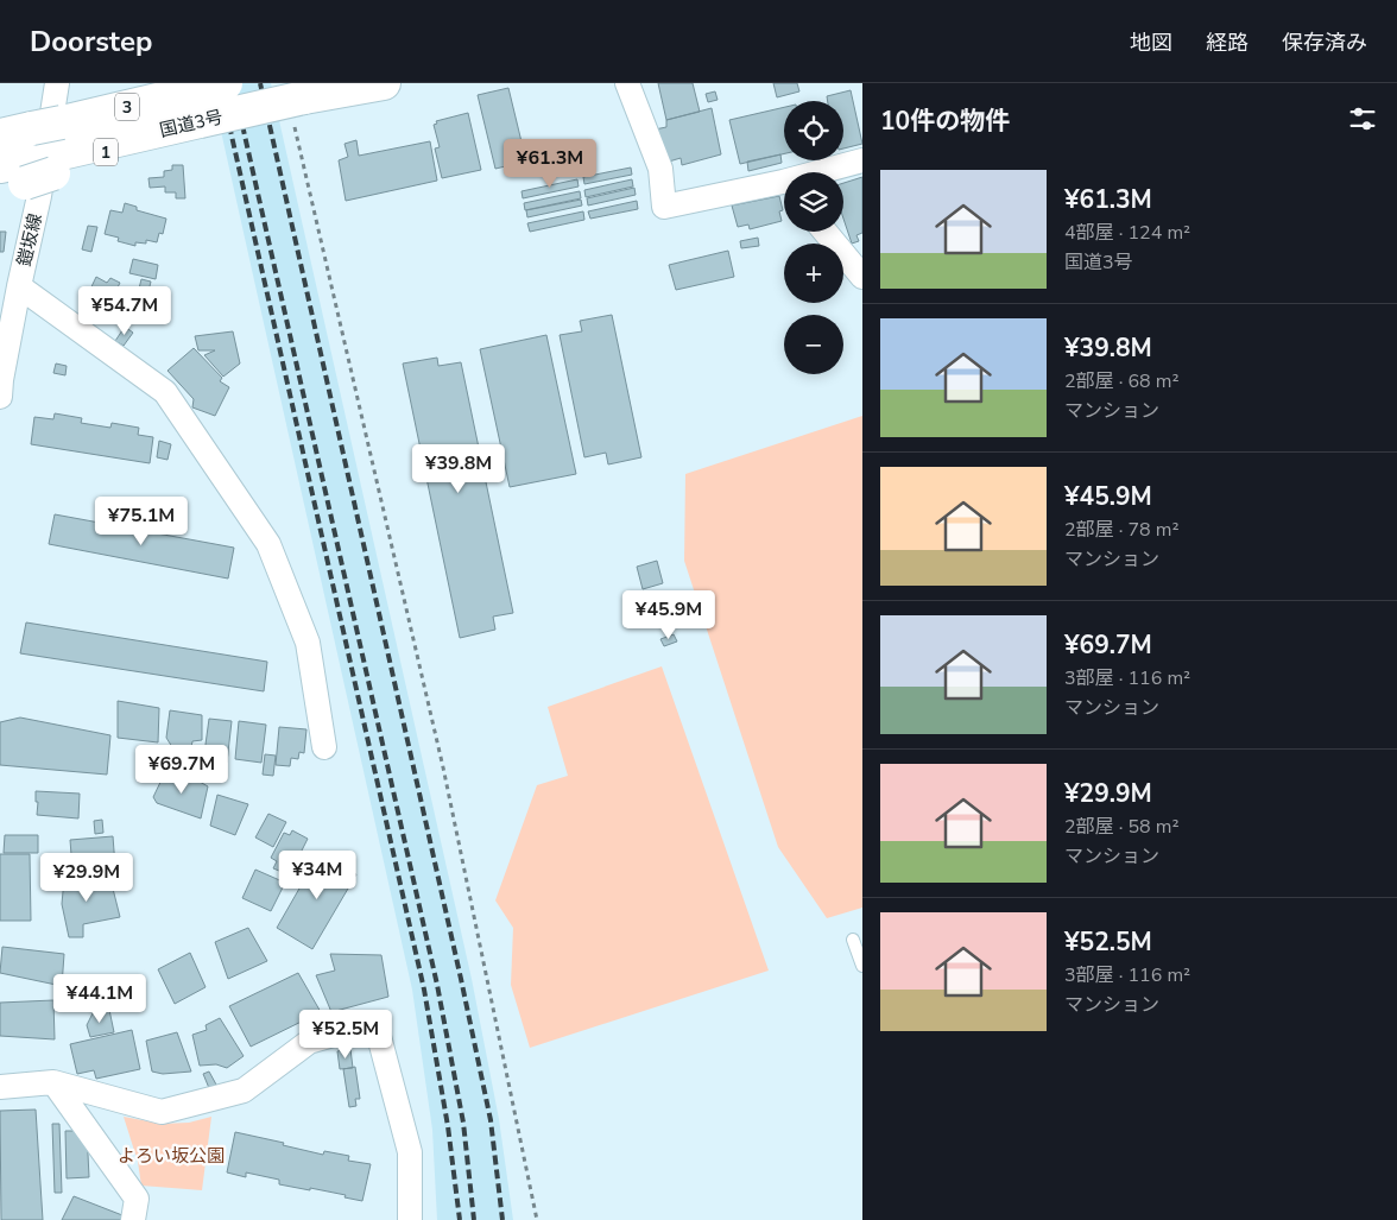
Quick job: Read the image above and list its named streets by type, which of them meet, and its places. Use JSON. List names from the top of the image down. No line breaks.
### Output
{"streets":{"highway":["3","国道3号"],"street":["鎧坂線"]},"parks":["よろい坂公園"],"page":{"header":"Doorstep","nav":["地図","経路","保存済み"],"heading":"10件の物件","map_buttons":["+","−"],"price":["¥61.3M","¥54.7M","¥39.8M","¥75.1M","¥45.9M","¥69.7M","¥34M","¥29.9M","¥44.1M","¥52.5M"],"list":[{"name":"¥61.3M","note":"4部屋 · 124 m² · 国道3号"},{"name":"¥39.8M","note":"2部屋 · 68 m² · マンション"},{"name":"¥45.9M","note":"2部屋 · 78 m² · マンション"},{"name":"¥69.7M","note":"3部屋 · 116 m² · マンション"},{"name":"¥29.9M","note":"2部屋 · 58 m² · マンション"},{"name":"¥52.5M","note":"3部屋 · 116 m² · マンション"}]}}
